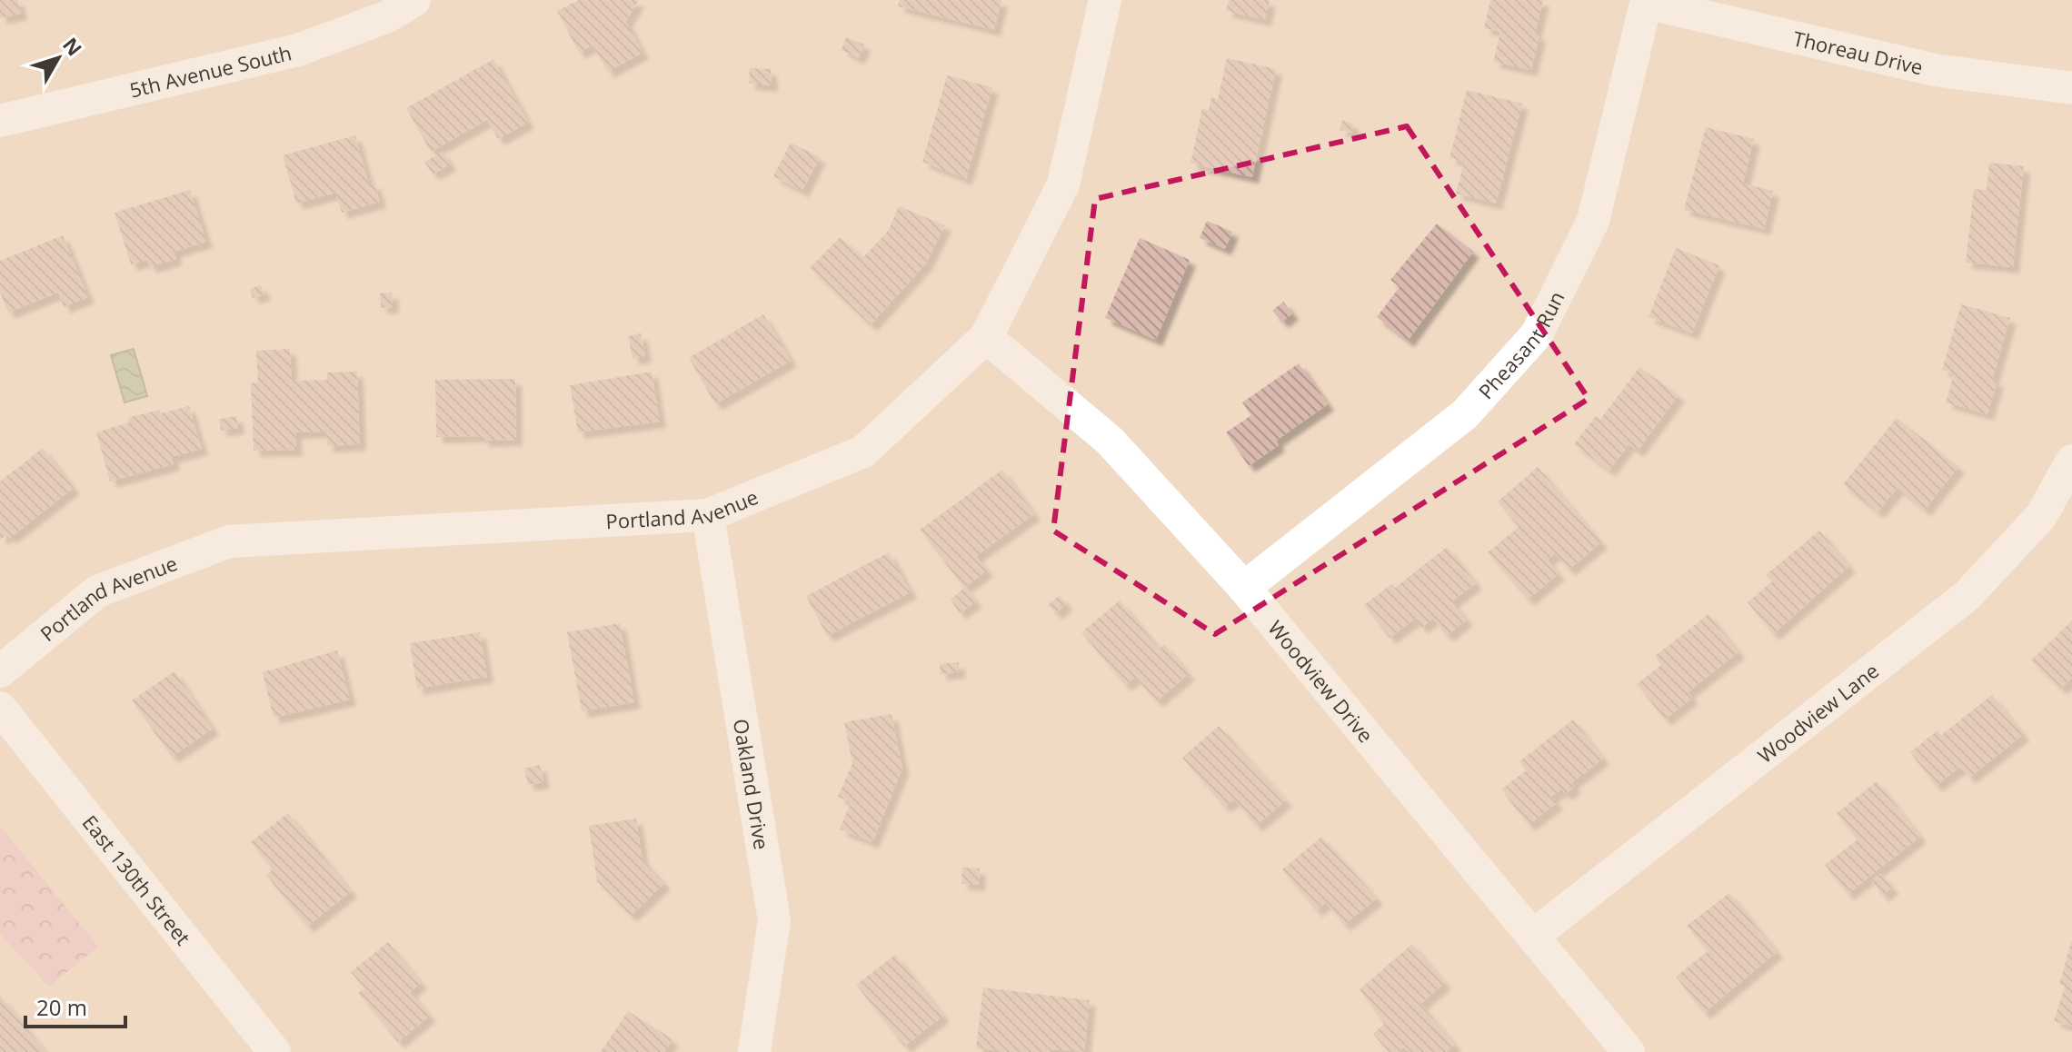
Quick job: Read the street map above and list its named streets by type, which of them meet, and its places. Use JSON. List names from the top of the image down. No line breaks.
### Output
{"streets":{"street":["Thoreau Drive","5th Avenue South","Pheasant Run","Portland Avenue","Woodview Drive","Woodview Lane","Oakland Drive","East 130th Street"]},"crossings":[["Thoreau Drive","Pheasant Run"],["Pheasant Run","Woodview Drive"],["Portland Avenue","Woodview Drive"],["Portland Avenue","Oakland Drive"],["Woodview Drive","Woodview Lane"]],"scale_bar":"20 m","north":"top right"}
